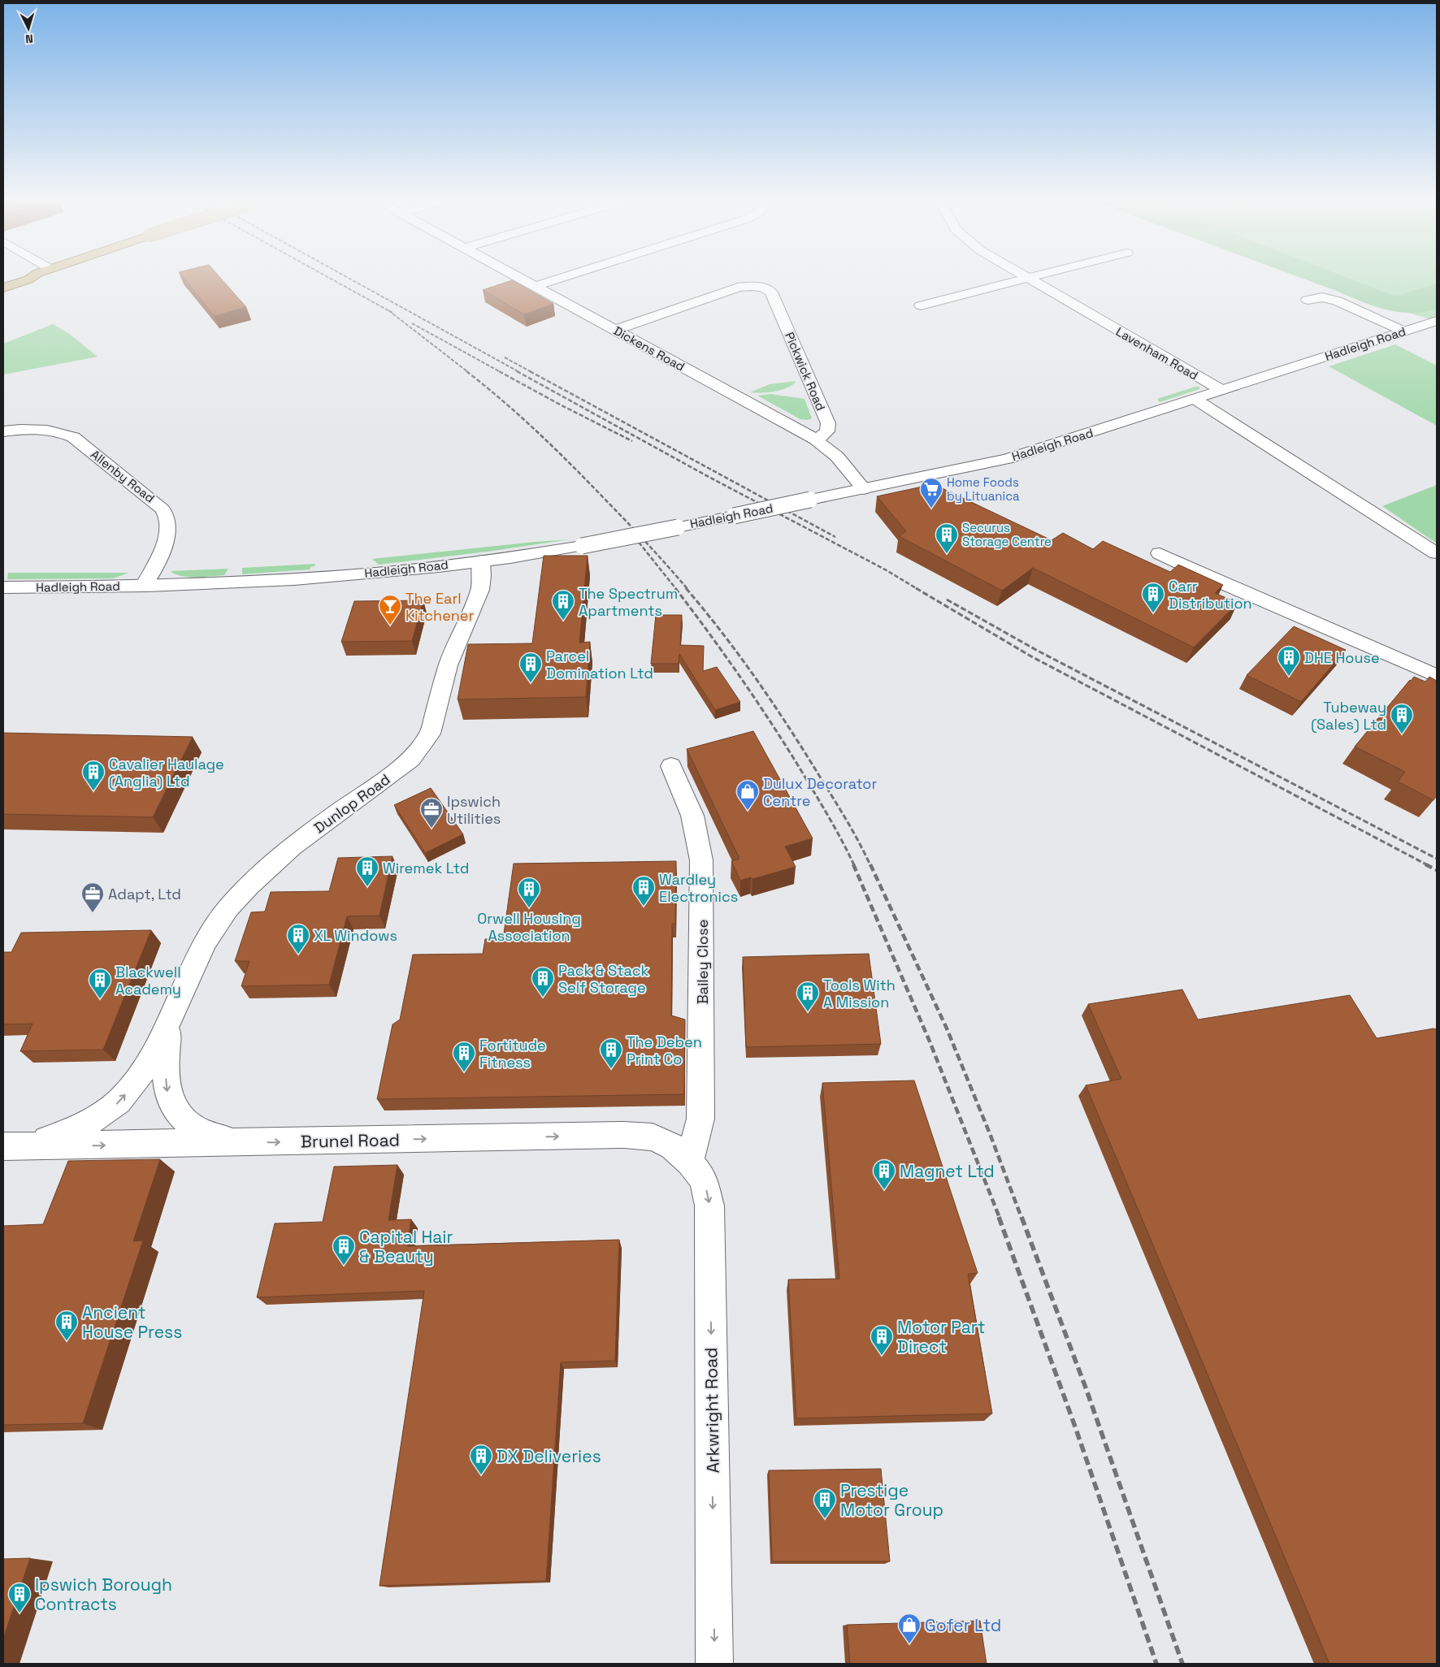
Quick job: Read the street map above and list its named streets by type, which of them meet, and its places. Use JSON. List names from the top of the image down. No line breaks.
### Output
{"streets":{"street":["Hadleigh Road","Dickens Road","Lavenham Road","Pickwick Road","Allenby Road","Dunlop Road","Bailey Close","Brunel Road","Arkwright Road"]},"crossings":[["Hadleigh Road","Dickens Road"],["Hadleigh Road","Lavenham Road"],["Hadleigh Road","Allenby Road"],["Hadleigh Road","Dunlop Road"],["Dickens Road","Pickwick Road"],["Dunlop Road","Brunel Road"],["Bailey Close","Brunel Road"],["Bailey Close","Arkwright Road"],["Brunel Road","Arkwright Road"]],"one_way":["Brunel Road","Arkwright Road"],"places":{"supermarket":["Home Foods by Lituanica"],"building":["Securus Storage Centre","Carr Distribution","The Spectrum Apartments","DHE House","Parcel Domination Ltd","Tubeway (Sales) Ltd","Cavalier Haulage (Anglia) Ltd","Wiremek Ltd","Wardley Electronics","Orwell Housing Association","XL Windows","Pack & Stack Self Storage","Blackwell Academy","Tools With A Mission","The Deben Print Co","Fortitude Fitness","Magnet Ltd","Capital Hair & Beauty","Ancient House Press","Motor Part Direct","DX Deliveries","Prestige Motor Group","Ipswich Borough Contracts"],"bar":["The Earl Kitchener"],"shop":["Dulux Decorator Centre","Gofer Ltd"],"office":["Ipswich Utilities","Adapt, Ltd"]},"north":"bottom"}
